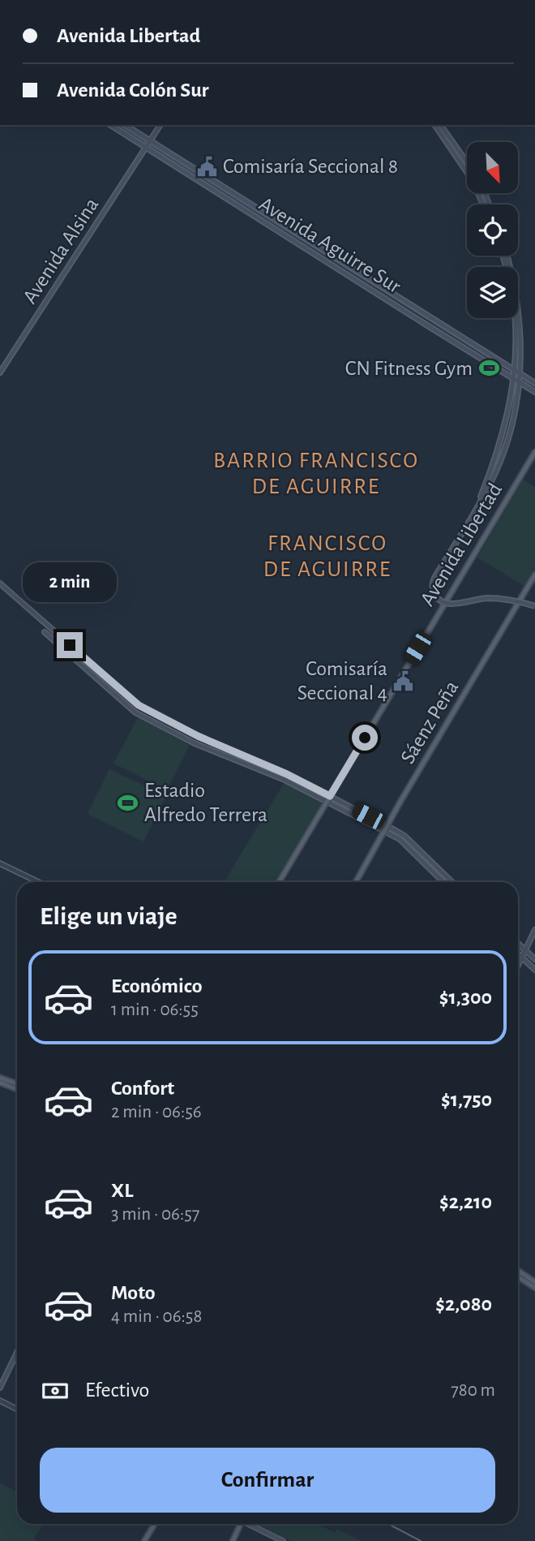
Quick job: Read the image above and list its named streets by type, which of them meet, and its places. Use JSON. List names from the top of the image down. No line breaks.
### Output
{"streets":{"main road":["Avenida Aguirre Sur","Avenida Alsina","Avenida Libertad","Sáenz Peña"]},"crossings":[["Avenida Aguirre Sur","Avenida Alsina"]],"districts":["BARRIO FRANCISCO DE AGUIRRE","FRANCISCO DE AGUIRRE"],"places":{"public building":["Comisaría Seccional 8","Comisaría Seccional 4"],"sports":["CN Fitness Gym","Estadio Alfredo Terrera"]},"north":"bottom right","page":{"banner":["Avenida Libertad","Avenida Colón Sur"],"bubble":"2 min","heading":"Elige un viaje","list":[{"name":"Económico","note":"1 min · 06:55","value":"$1,300"},{"name":"Confort","note":"2 min · 06:56","value":"$1,750"},{"name":"XL","note":"3 min · 06:57","value":"$2,210"},{"name":"Moto","note":"4 min · 06:58","value":"$2,080"}],"pay":["Efectivo","780 m"],"buttons":"Confirmar"}}
